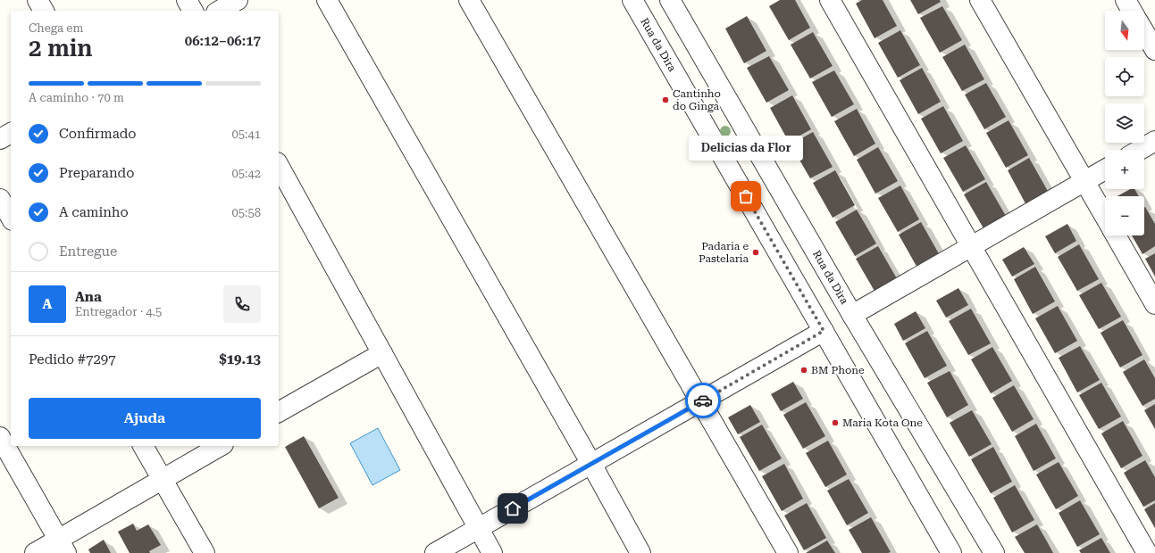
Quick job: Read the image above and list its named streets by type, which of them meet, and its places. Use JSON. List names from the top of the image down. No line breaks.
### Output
{"streets":{"street":["Rua da Dira"]},"places":["Cantinho do Ginga","Delicias da Flor","Padaria e Pastelaria","BM Phone","Maria Kota One"],"north":"bottom","page":{"map_buttons":["+","−"],"heading":["2 min","Chega em","06:12–06:17"],"panel":["Ana","Entregador · 4.5","Pedido #7297","$19.13"],"bar":"A caminho · 70 m","list":[["Confirmado","05:41"],["Preparando","05:42"],["A caminho","05:58"],"Entregue"],"bubble":"Delicias da Flor","round":"A","buttons":"Ajuda"}}
